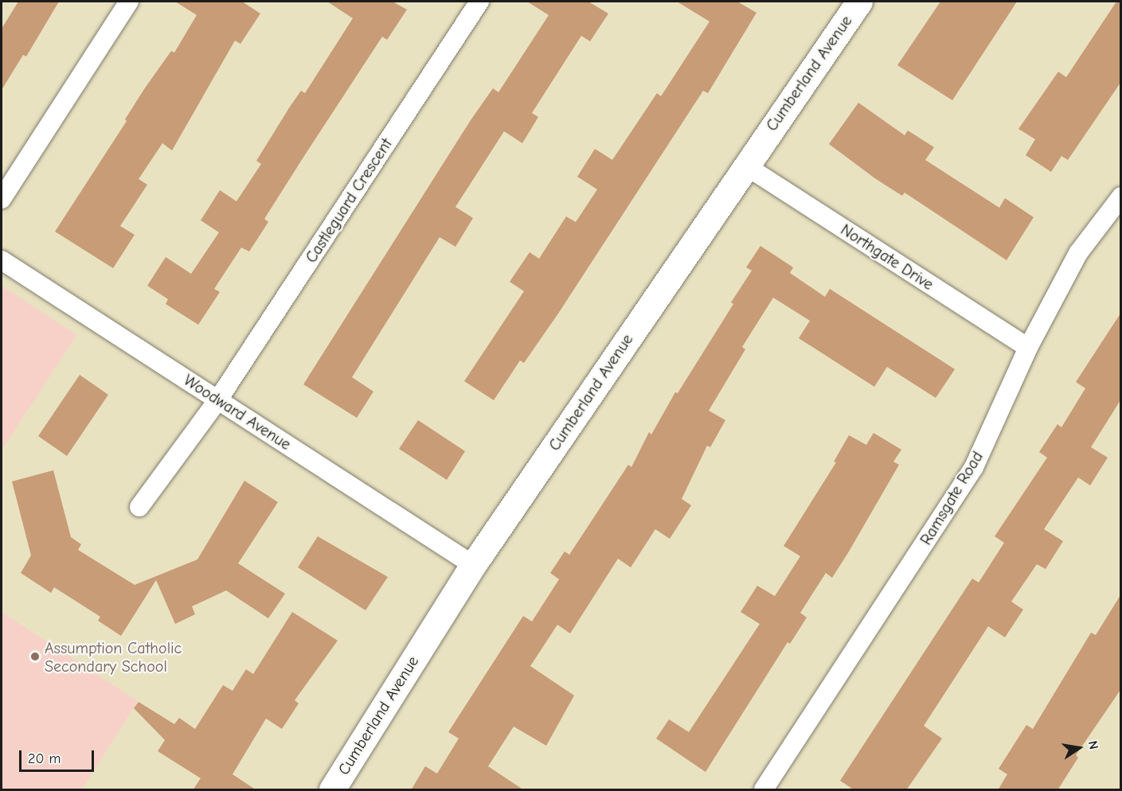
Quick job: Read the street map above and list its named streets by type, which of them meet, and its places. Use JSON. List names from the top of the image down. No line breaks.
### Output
{"streets":{"street":["Cumberland Avenue","Castleguard Crescent","Northgate Drive","Woodward Avenue","Ramsgate Road"]},"crossings":[["Cumberland Avenue","Northgate Drive"],["Cumberland Avenue","Woodward Avenue"],["Castleguard Crescent","Woodward Avenue"],["Northgate Drive","Ramsgate Road"]],"places":["Assumption Catholic Secondary School"],"scale_bar":"20 m","north":"right"}
